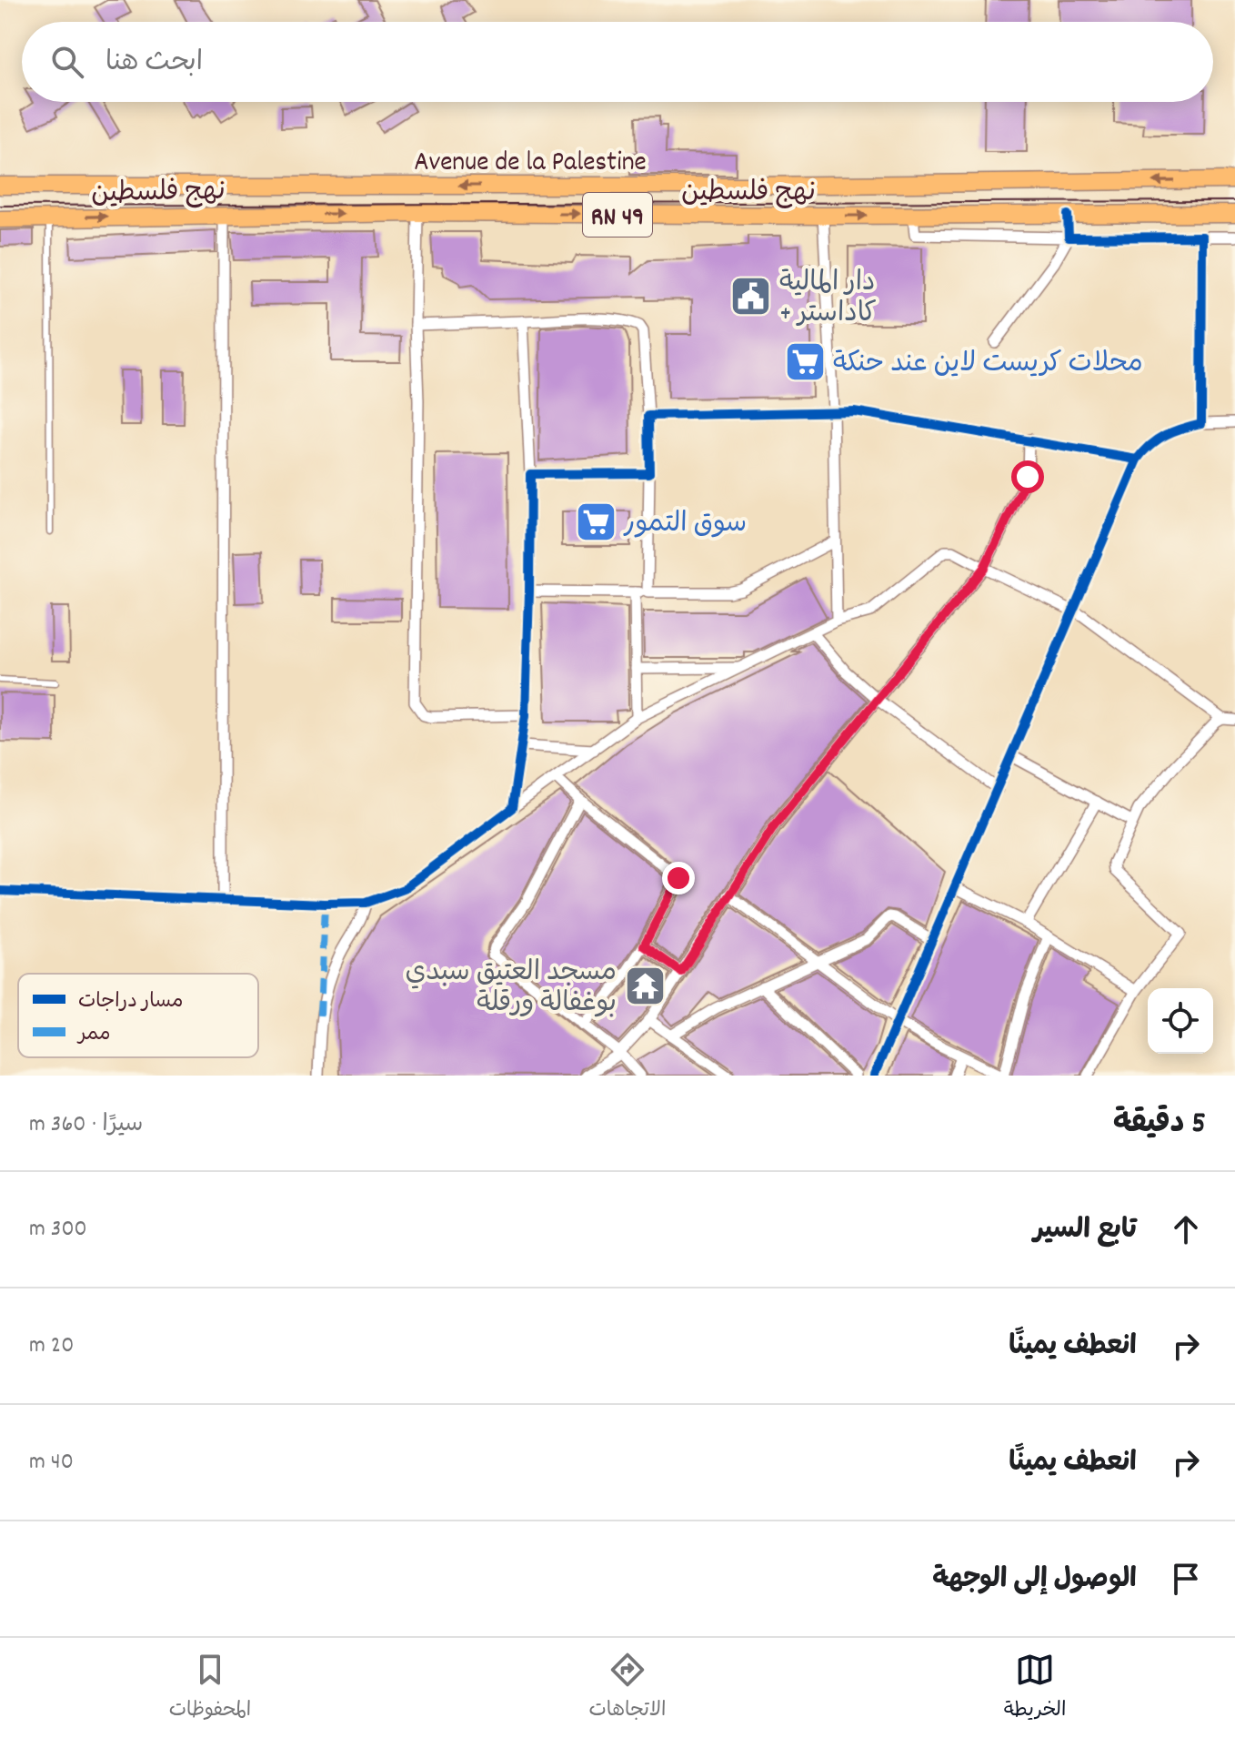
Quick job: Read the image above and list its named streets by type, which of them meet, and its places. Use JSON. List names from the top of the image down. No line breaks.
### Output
{"streets":{"main road":["Avenue de la Palestine","نهج فلسطين","RN 49"]},"one_way":["Avenue de la Palestine","نهج فلسطين"],"places":{"public building":["دار المالية + كاداستر"],"supermarket":["محلات كريست لاين عند حنكة","سوق التمور"],"temple":["مسجد العتيق سبدي بوغفالة ورقلة"]},"legend":["مسار دراجات","ممر"],"page":{"search":"ابحث هنا","heading":["5 دقيقة","سيرًا · 360 m"],"list":[["تابع السير","300 m"],["انعطف يمينًا","20 m"],["انعطف يمينًا","40 m"],"الوصول إلى الوجهة"],"nav":["الخريطة","الاتجاهات","المحفوظات"]}}
